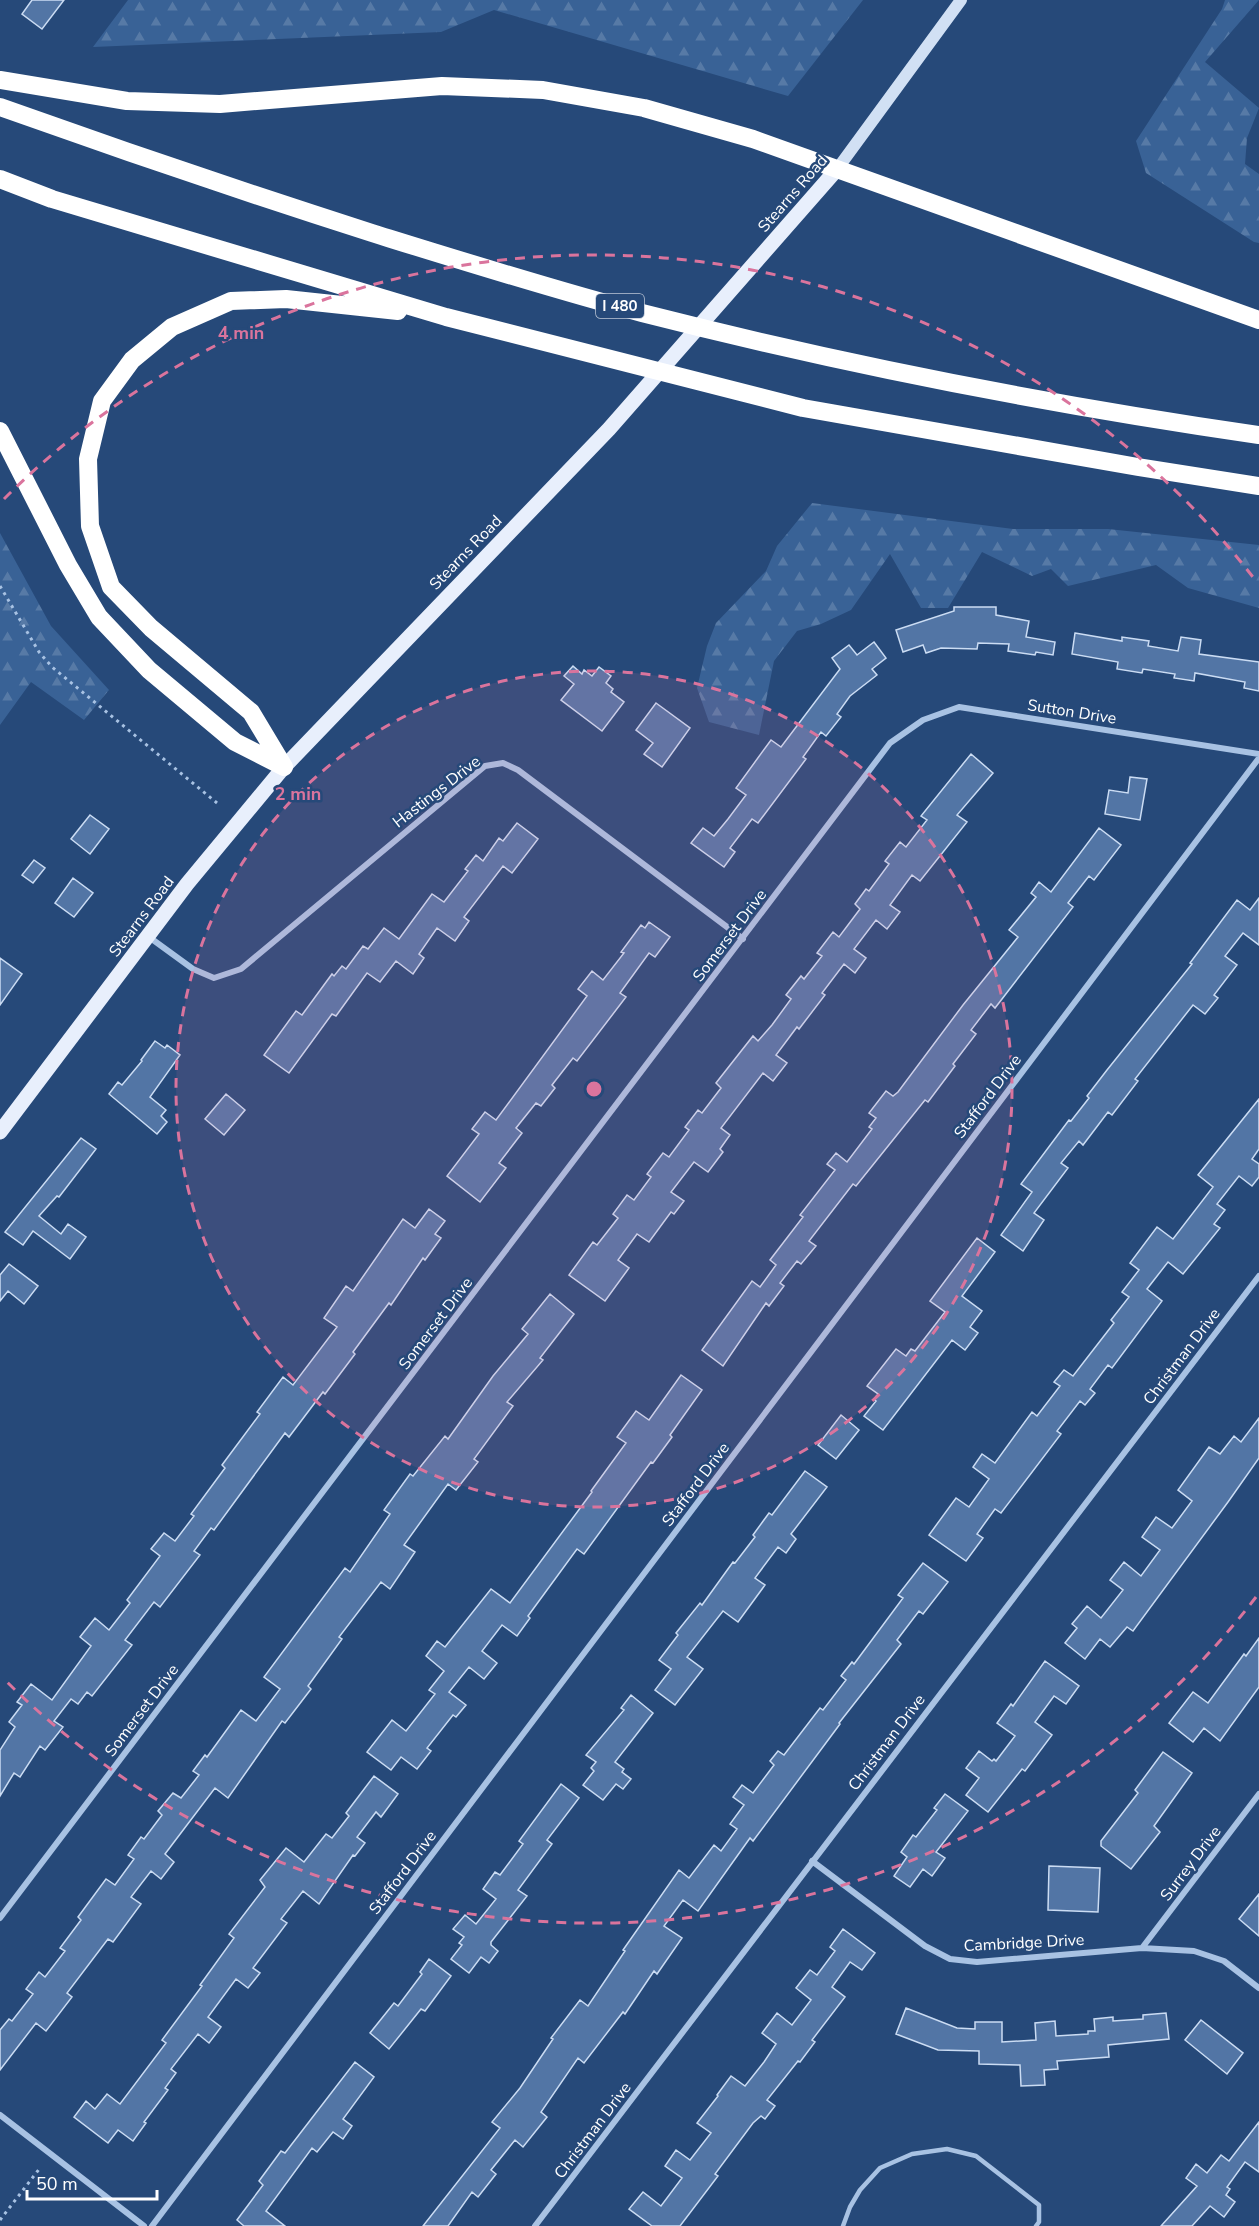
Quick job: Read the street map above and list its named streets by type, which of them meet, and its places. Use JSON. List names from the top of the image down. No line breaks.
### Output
{"streets":{"highway":["I 480"],"main road":["Stearns Road"],"street":["Sutton Drive","Hastings Drive","Somerset Drive","Stafford Drive","Christman Drive","Surrey Drive","Cambridge Drive"]},"crossings":[["Stearns Road","Hastings Drive"],["Sutton Drive","Somerset Drive"],["Sutton Drive","Stafford Drive"],["Hastings Drive","Somerset Drive"],["Christman Drive","Cambridge Drive"],["Surrey Drive","Cambridge Drive"]],"scale_bar":"50 m","rings":["4 min","2 min"]}
